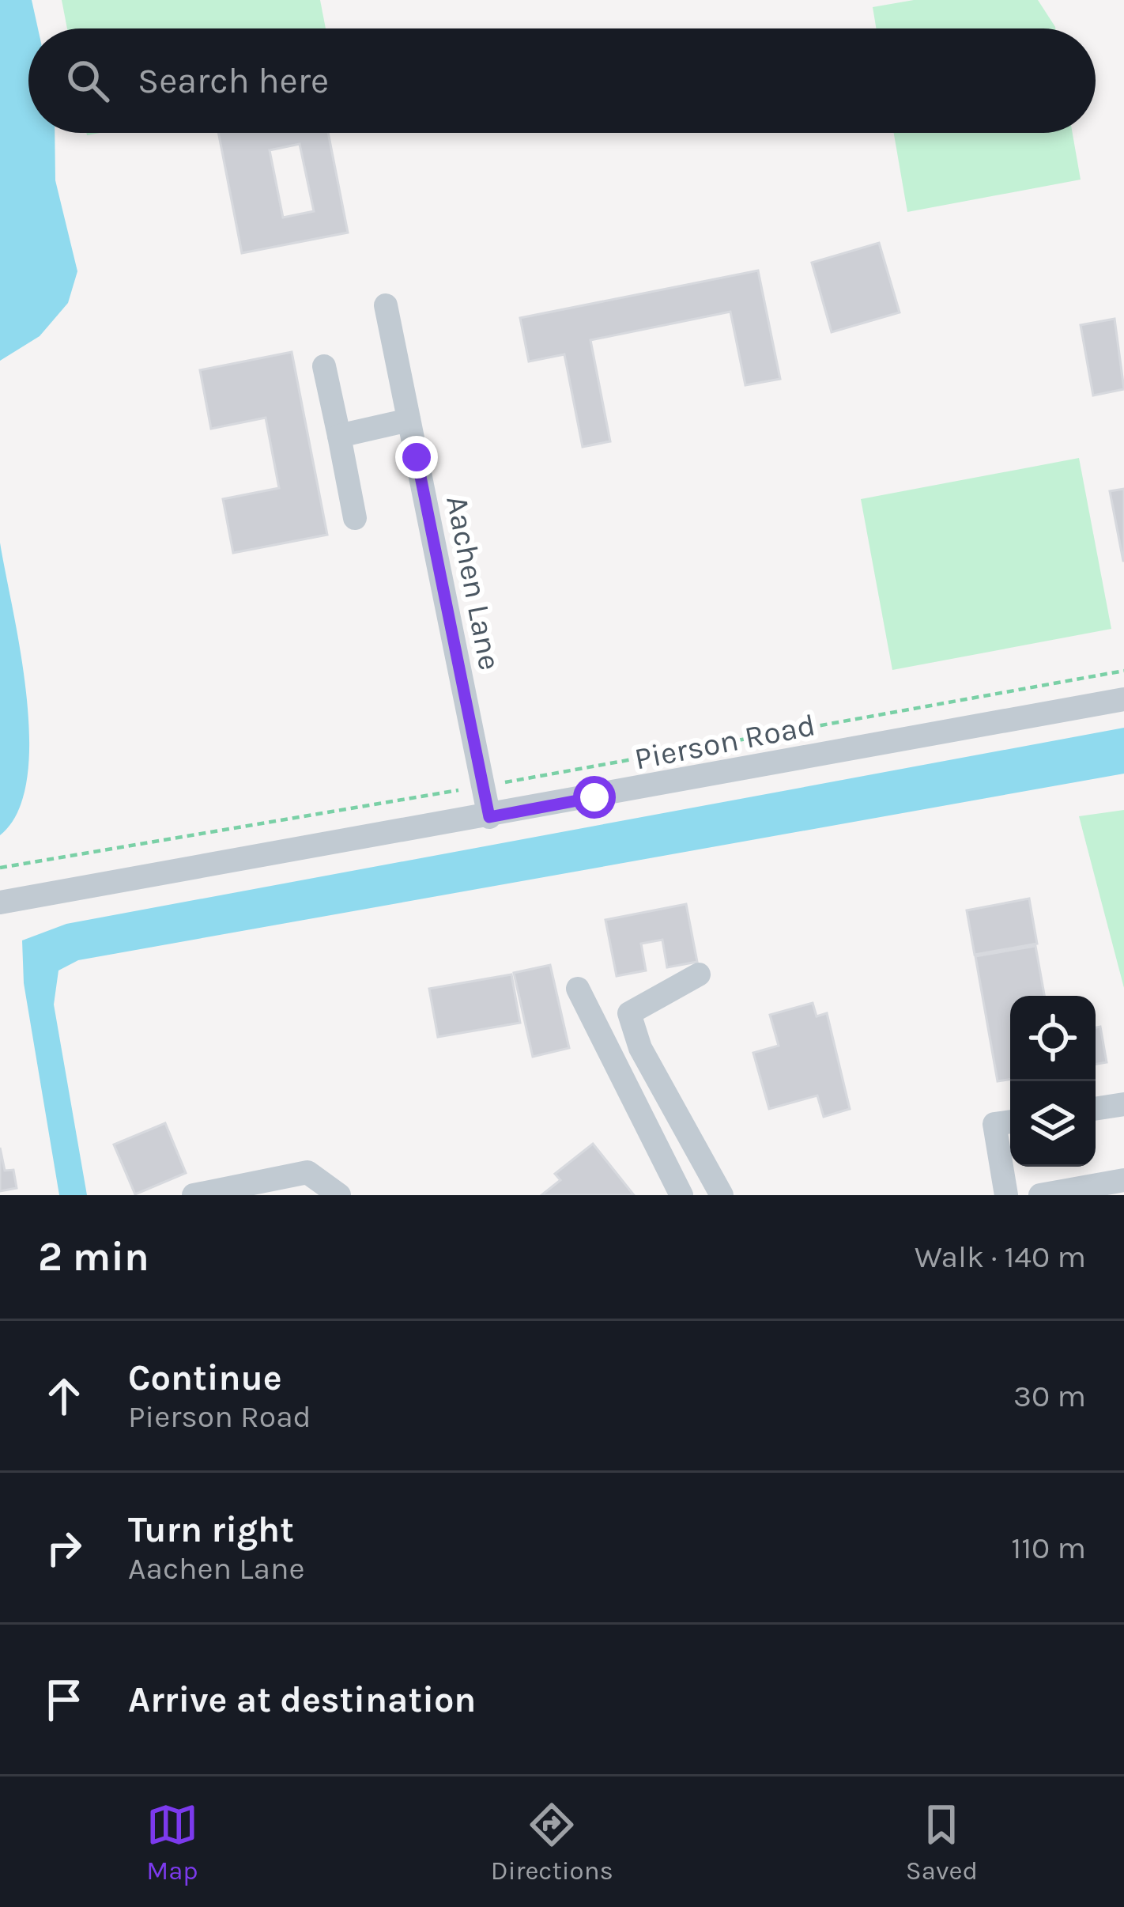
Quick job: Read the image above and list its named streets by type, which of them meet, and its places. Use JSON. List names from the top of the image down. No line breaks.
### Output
{"streets":{"street":["Aachen Lane","Pierson Road"]},"crossings":[["Aachen Lane","Pierson Road"]],"page":{"search":"Search here","heading":["2 min","Walk · 140 m"],"list":[["Continue","Pierson Road","30 m"],["Turn right","Aachen Lane","110 m"],"Arrive at destination"],"nav":["Map","Directions","Saved"]}}
